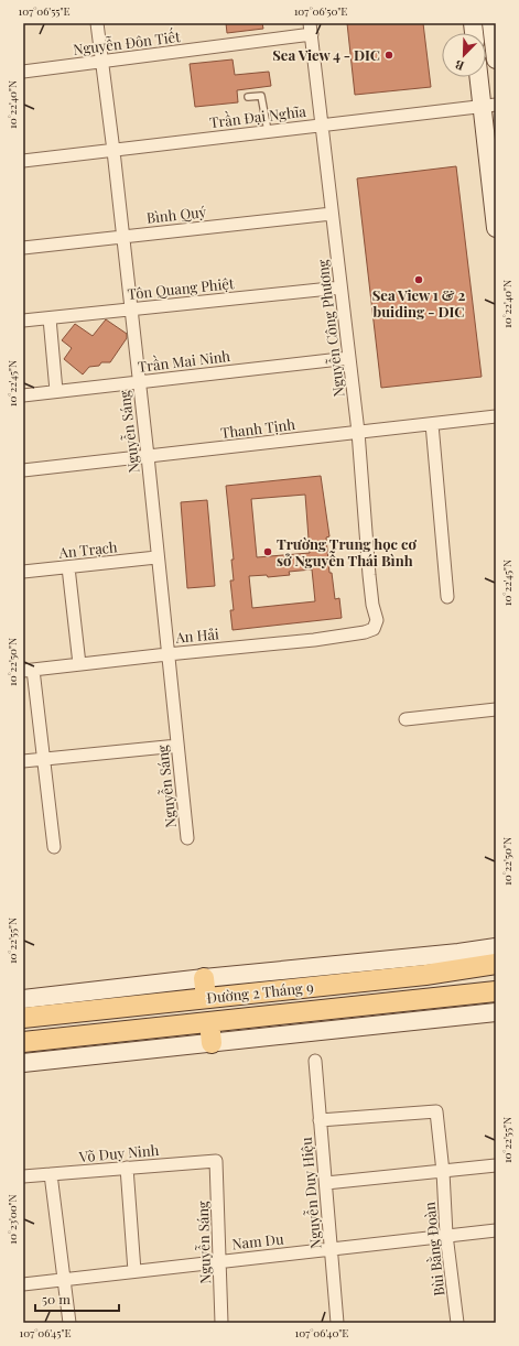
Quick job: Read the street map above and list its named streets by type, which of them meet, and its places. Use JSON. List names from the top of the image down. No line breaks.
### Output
{"streets":{"main road":["Đường 2 Tháng 9"],"street":["Nguyễn Đôn Tiết","Trần Đại Nghĩa","Bình Quý","Tôn Quang Phiệt","Nguyễn Công Phương","Trần Mai Ninh","Thanh Tịnh","Nguyễn Sáng","An Trạch","An Hải","Võ Duy Ninh","Nguyễn Duy Hiệu","Nam Du","Bùi Bằng Đoàn"]},"crossings":[["Nguyễn Đôn Tiết","Nguyễn Công Phương"],["Nguyễn Đôn Tiết","Nguyễn Sáng"],["Trần Đại Nghĩa","Nguyễn Công Phương"],["Trần Đại Nghĩa","Nguyễn Sáng"],["Bình Quý","Nguyễn Công Phương"],["Bình Quý","Nguyễn Sáng"],["Tôn Quang Phiệt","Nguyễn Công Phương"],["Tôn Quang Phiệt","Nguyễn Sáng"],["Nguyễn Công Phương","Trần Mai Ninh"],["Nguyễn Công Phương","Thanh Tịnh"],["Nguyễn Công Phương","An Hải"],["Trần Mai Ninh","Nguyễn Sáng"],["Thanh Tịnh","Nguyễn Sáng"],["Nguyễn Sáng","An Trạch"],["Nguyễn Sáng","An Hải"],["Nguyễn Sáng","Võ Duy Ninh"],["Nguyễn Sáng","Nam Du"],["Nguyễn Duy Hiệu","Nam Du"],["Nguyễn Duy Hiệu","Bùi Bằng Đoàn"],["Nam Du","Bùi Bằng Đoàn"]],"places":["Sea View 4 - DIC","Sea View 1 & 2 buiding - DIC","Trường Trung học cơ sở Nguyễn Thái Bình"],"scale_bar":"50 m","north":"bottom left","coordinates":["107°06'55\"E","107°06'50\"E","10°22'40\"N","10°22'45\"N","10°22'50\"N","10°22'55\"N","10°23'00\"N","107°06'45\"E","107°06'40\"E"]}
